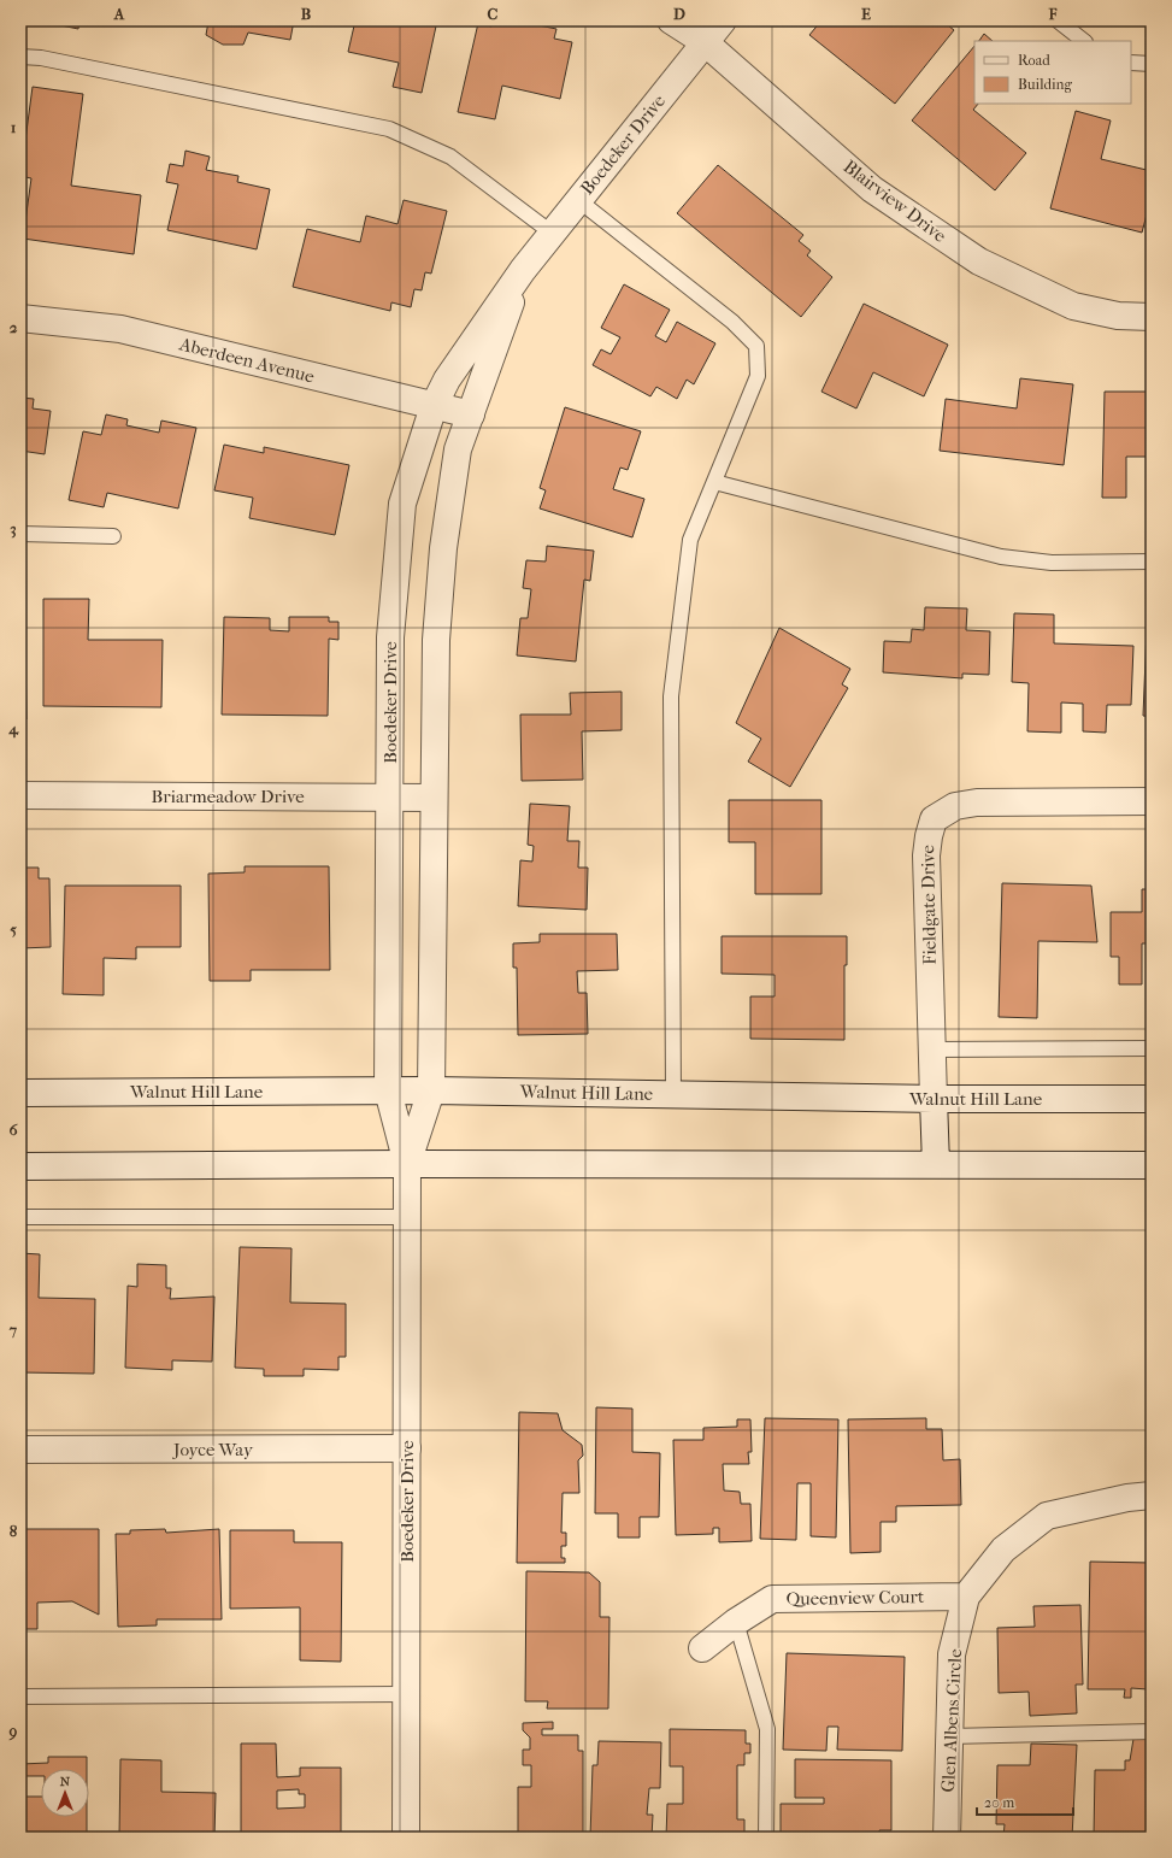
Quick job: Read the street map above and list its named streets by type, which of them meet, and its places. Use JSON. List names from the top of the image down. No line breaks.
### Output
{"streets":{"street":["Boedeker Drive","Blairview Drive","Aberdeen Avenue","Briarmeadow Drive","Fieldgate Drive","Walnut Hill Lane","Joyce Way","Queenview Court","Glen Albens Circle"]},"crossings":[["Boedeker Drive","Blairview Drive"],["Boedeker Drive","Aberdeen Avenue"],["Boedeker Drive","Briarmeadow Drive"],["Boedeker Drive","Walnut Hill Lane"],["Boedeker Drive","Joyce Way"],["Fieldgate Drive","Walnut Hill Lane"],["Queenview Court","Glen Albens Circle"]],"legend":["Road","Building"],"scale_bar":"20 m","north":"top","grid":{"columns":["A","B","C","D","E","F"],"rows":["1","2","3","4","5","6","7","8","9"]}}
